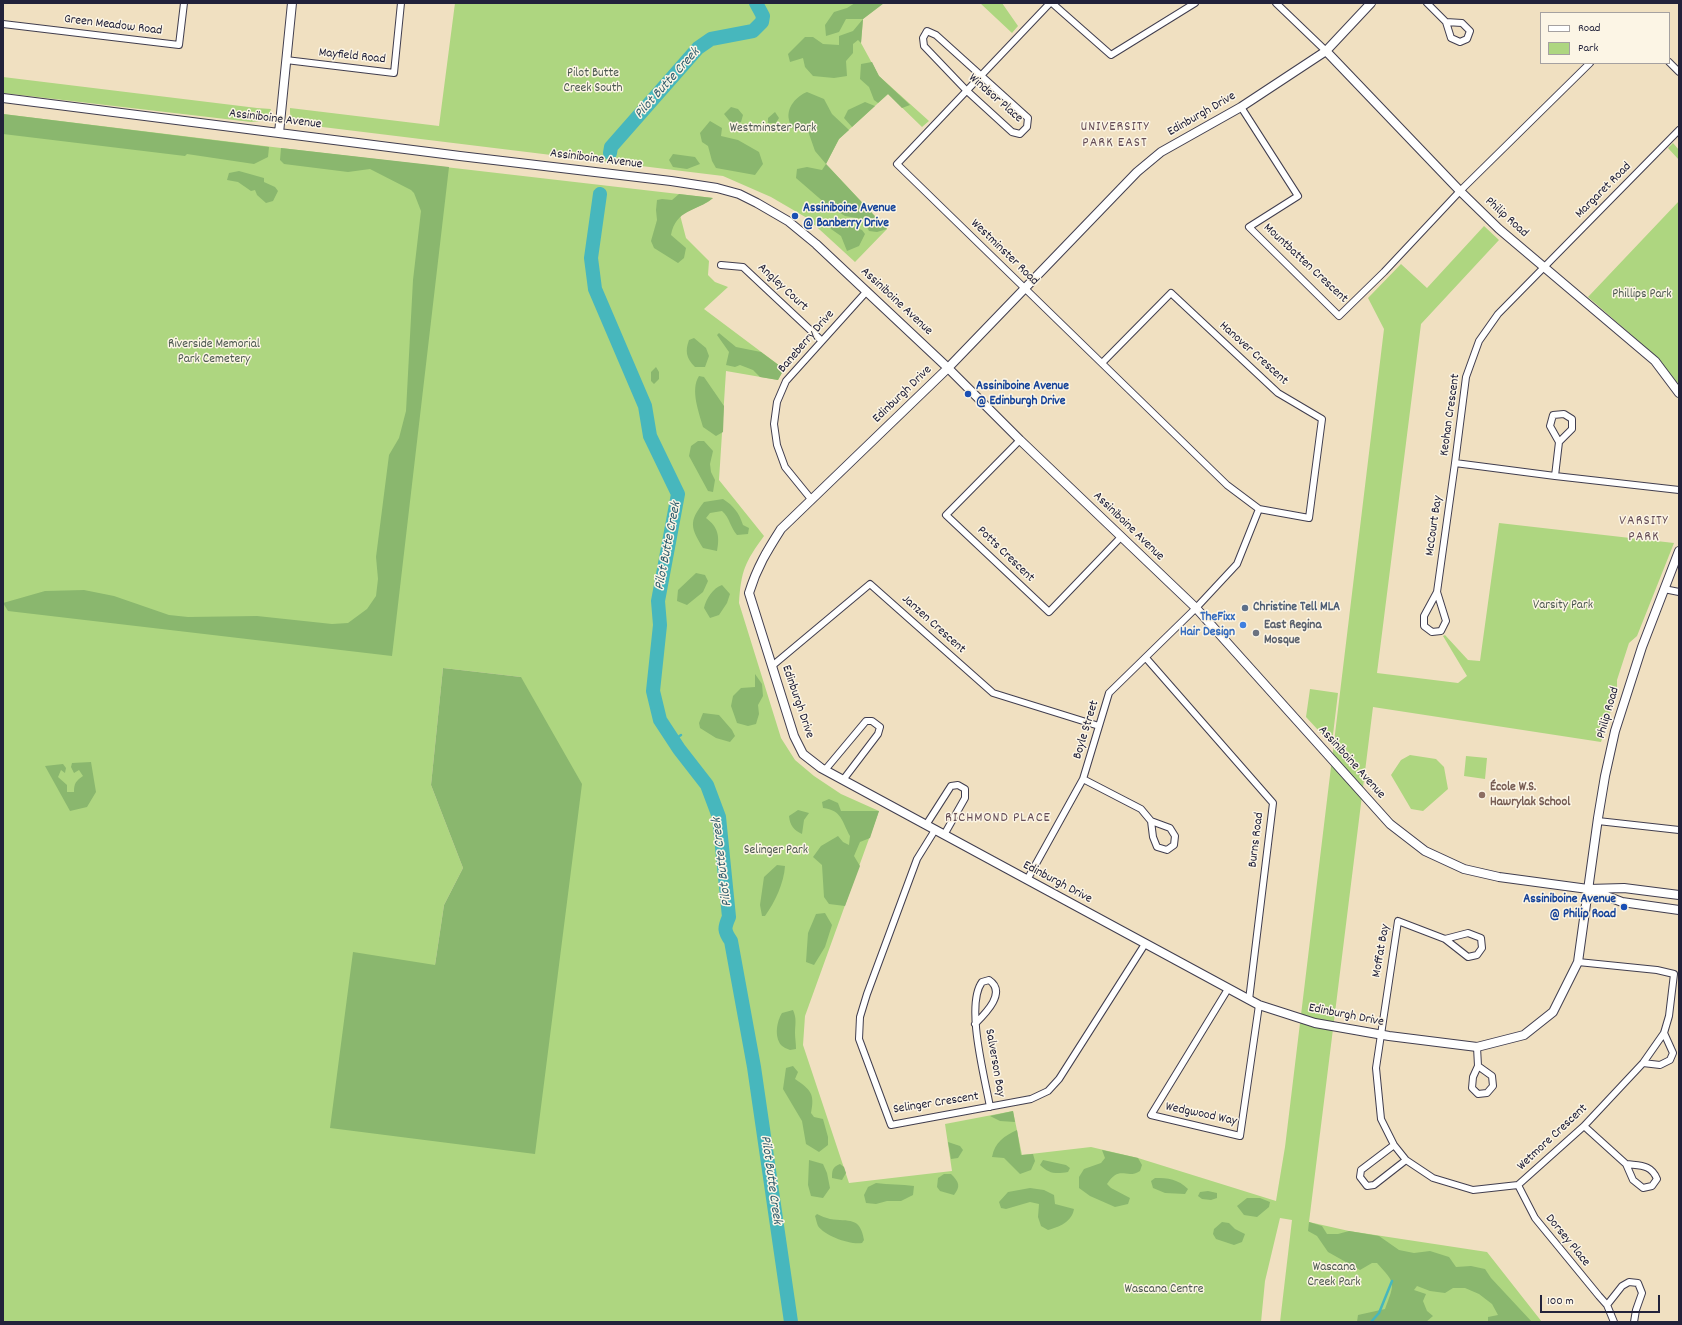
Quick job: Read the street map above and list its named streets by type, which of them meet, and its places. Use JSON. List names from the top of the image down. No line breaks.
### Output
{"streets":{"street":["Green Meadow Road","Mayfield Road","Windsor Place","Edinburgh Drive","Assiniboine Avenue","Margaret Road","Philip Road","Westminster Road","Mountbatten Crescent","Angley Court","Baneberry Drive","Hanover Crescent","Keohan Crescent","McCourt Bay","Potts Crescent","Janzen Crescent","Boyle Street","Burns Road","Moffat Bay","Salverson Bay","Selinger Crescent","Wedgwood Way","Wetmore Crescent","Dorsey Place"]},"crossings":[["Windsor Place","Westminster Road"],["Edinburgh Drive","Assiniboine Avenue"],["Edinburgh Drive","Philip Road"],["Edinburgh Drive","Westminster Road"],["Edinburgh Drive","Mountbatten Crescent"],["Edinburgh Drive","Baneberry Drive"],["Edinburgh Drive","Janzen Crescent"],["Edinburgh Drive","Boyle Street"],["Edinburgh Drive","Burns Road"],["Edinburgh Drive","Moffat Bay"],["Edinburgh Drive","Selinger Crescent"],["Edinburgh Drive","Wedgwood Way"],["Edinburgh Drive","Wetmore Crescent"],["Assiniboine Avenue","Philip Road"],["Assiniboine Avenue","Baneberry Drive"],["Assiniboine Avenue","Potts Crescent"],["Assiniboine Avenue","Boyle Street"],["Margaret Road","Philip Road"],["Margaret Road","Keohan Crescent"],["Philip Road","Mountbatten Crescent"],["Philip Road","Keohan Crescent"],["Westminster Road","Hanover Crescent"],["Westminster Road","Boyle Street"],["Angley Court","Baneberry Drive"],["Hanover Crescent","Boyle Street"],["Keohan Crescent","McCourt Bay"],["Janzen Crescent","Boyle Street"],["Boyle Street","Burns Road"],["Moffat Bay","Wetmore Crescent"],["Salverson Bay","Selinger Crescent"],["Wetmore Crescent","Dorsey Place"]],"districts":["UNIVERSITY PARK EAST","VARSITY PARK","RICHMOND PLACE"],"water":["Pilot Butte Creek"],"parks":["Pilot Butte Creek South","Westminster Park","Phillips Park","Riverside Memorial Park Cemetery","Varsity Park","Selinger Park","Wascana Creek Park","Wascana Centre"],"places":["Assiniboine Avenue @ Banberry Drive","Assiniboine Avenue @ Edinburgh Drive","Christine Tell MLA","TheFixx Hair Design","East Regina Mosque","École W.S. Hawrylak School","Assiniboine Avenue @ Philip Road"],"legend":["Road","Park"],"scale_bar":"100 m"}
